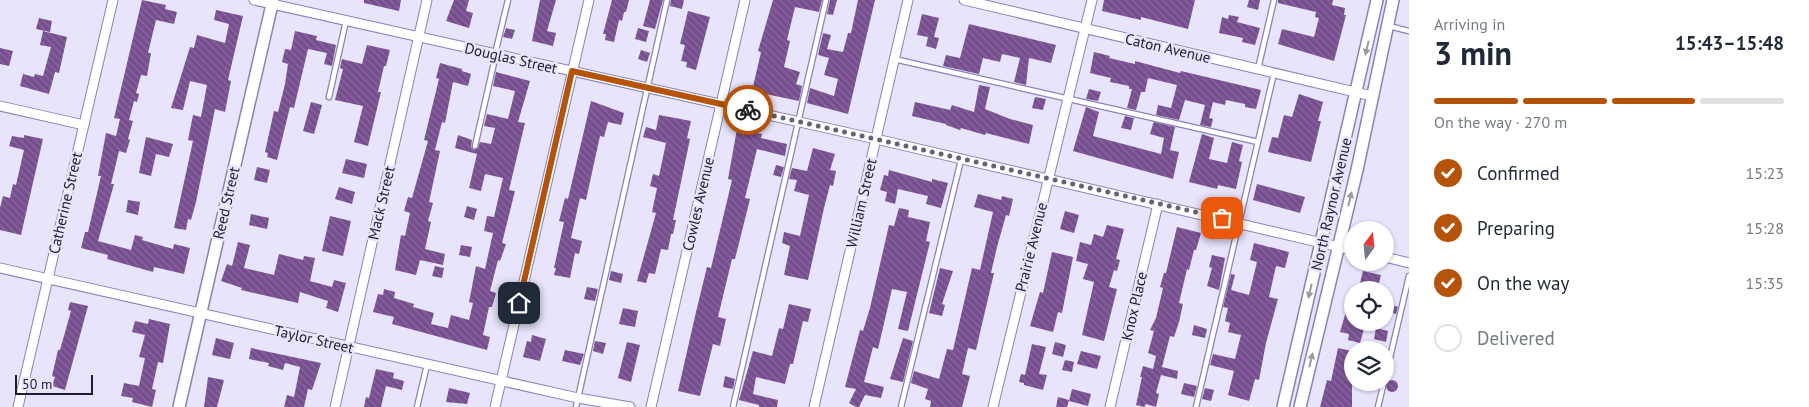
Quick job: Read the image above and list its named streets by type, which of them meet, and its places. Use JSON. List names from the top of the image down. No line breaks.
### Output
{"streets":{"main road":["Reed Street","North Raynor Avenue"],"street":["Caton Avenue","Douglas Street","Catherine Street","Mack Street","William Street","Cowles Avenue","Prairie Avenue","Knox Place","Taylor Street"]},"crossings":[["Caton Avenue","North Raynor Avenue"],["Caton Avenue","Prairie Avenue"],["Douglas Street","Reed Street"],["Douglas Street","Mack Street"],["Douglas Street","William Street"],["Douglas Street","Cowles Avenue"],["Douglas Street","North Raynor Avenue"],["Douglas Street","Prairie Avenue"],["Douglas Street","Knox Place"],["Catherine Street","Taylor Street"],["Reed Street","Taylor Street"],["Mack Street","Taylor Street"]],"scale_bar":"50 m","north":"top","page":{"heading":["3 min","Arriving in","15:43–15:48"],"bar":"On the way · 270 m","list":[["Confirmed","15:23"],["Preparing","15:28"],["On the way","15:35"],"Delivered"],"scale":"50 m"}}
